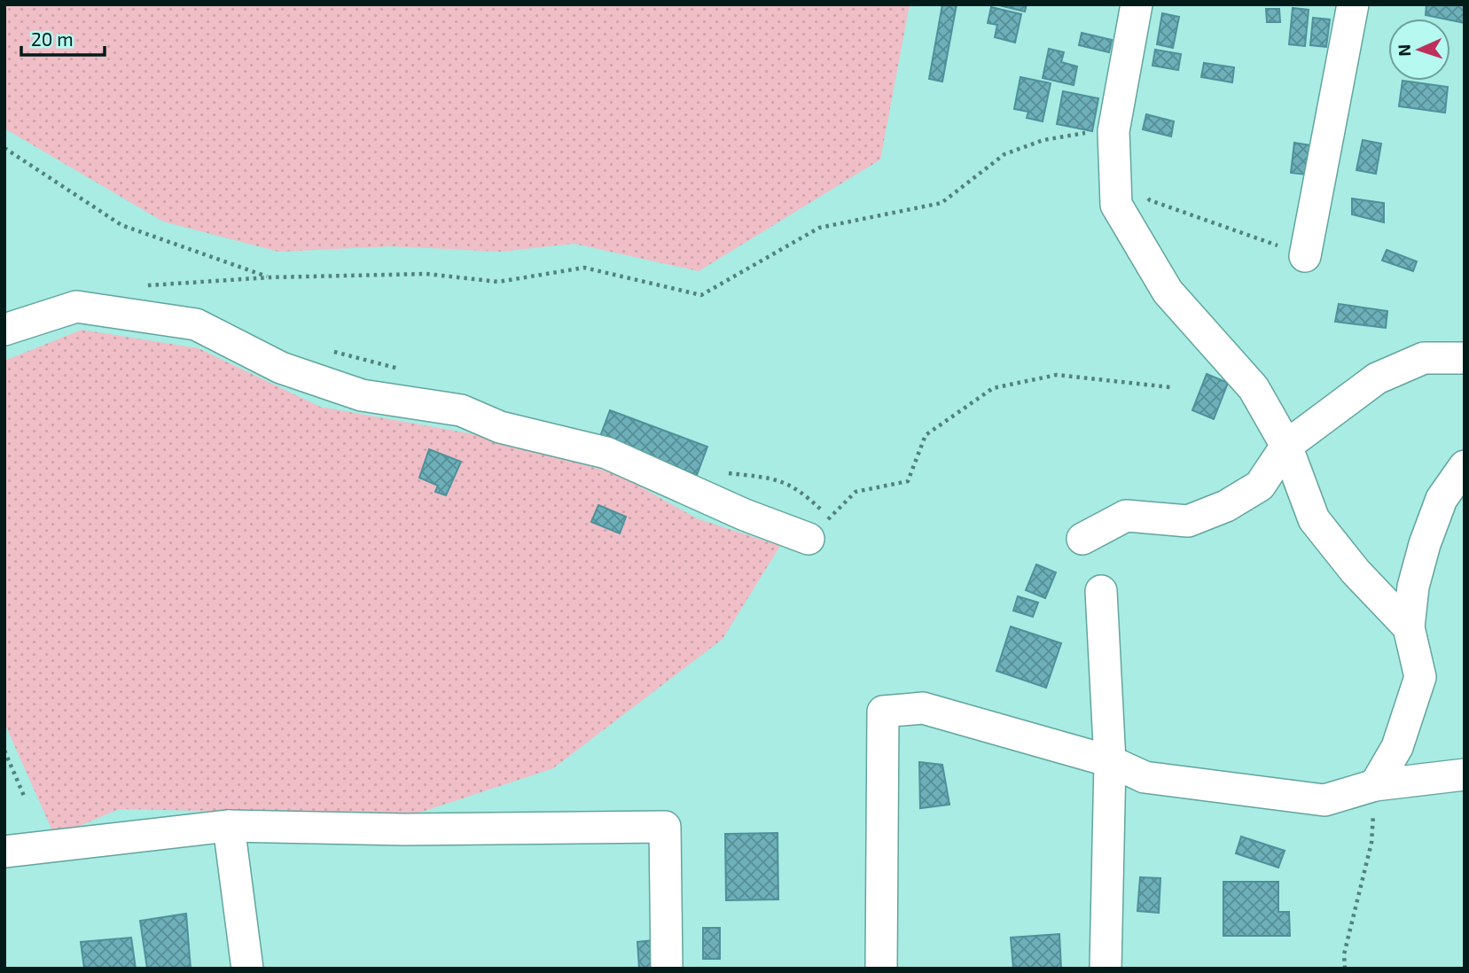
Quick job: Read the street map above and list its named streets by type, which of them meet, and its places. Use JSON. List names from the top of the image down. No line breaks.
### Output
{"scale_bar":"20 m","north":"left"}
